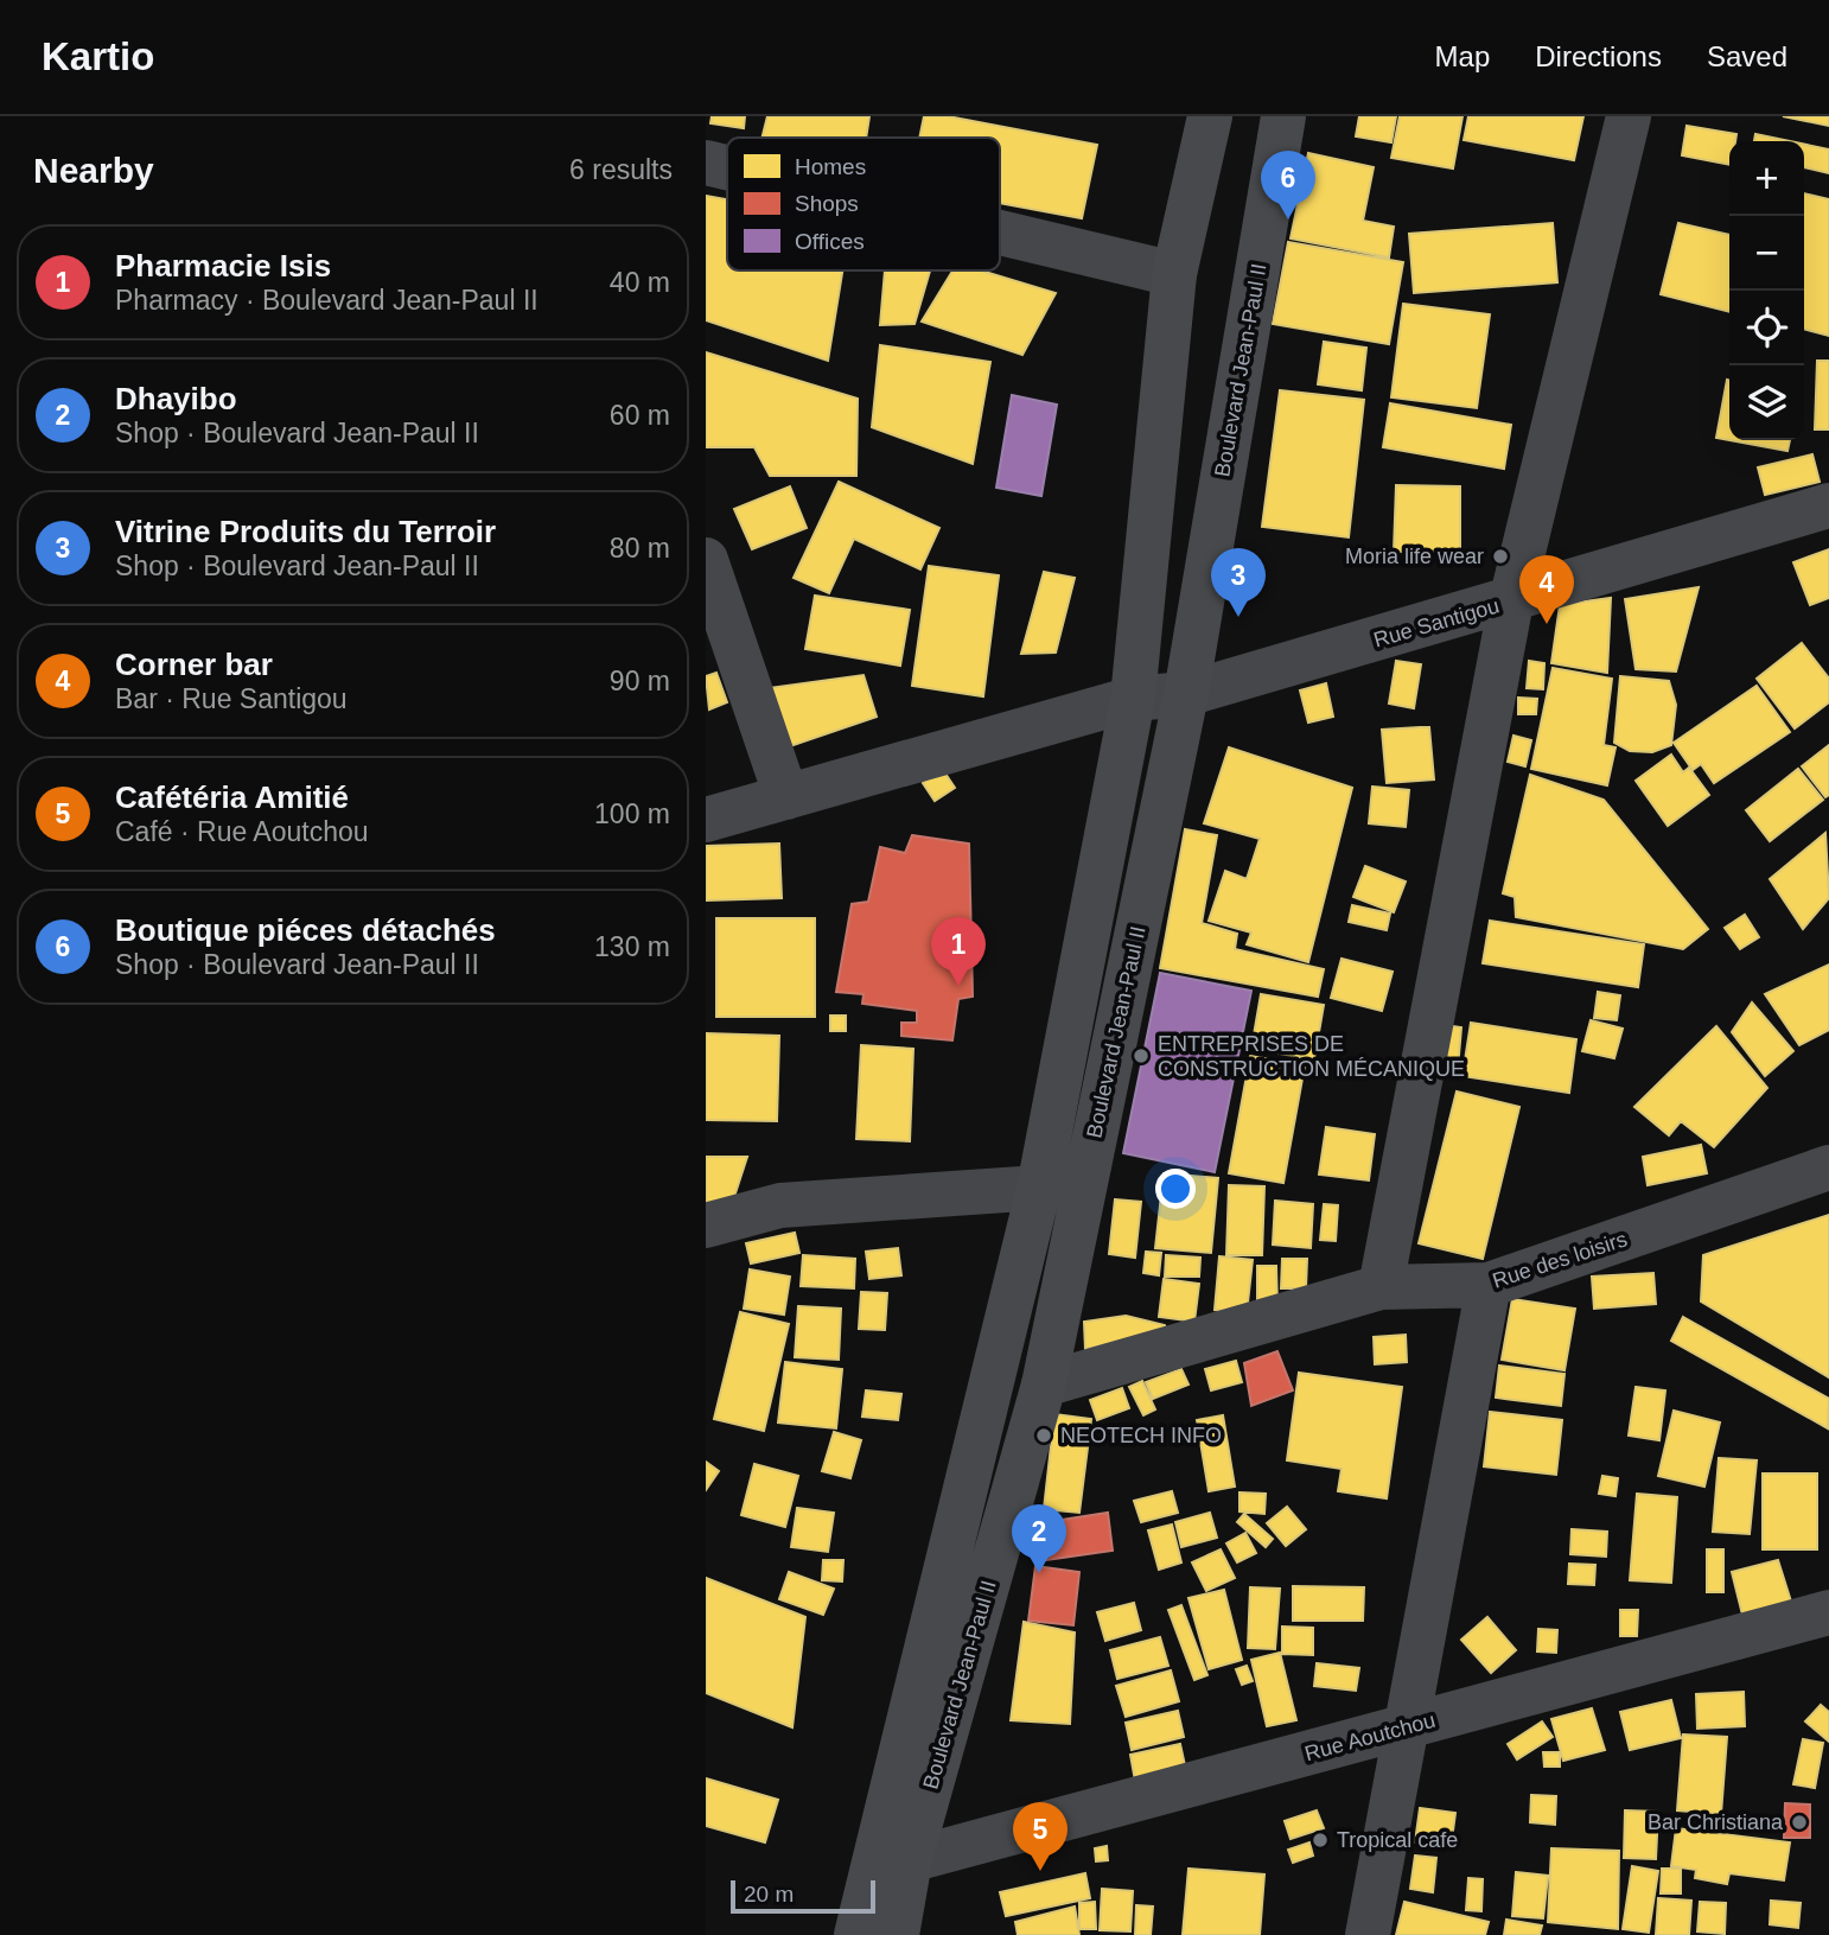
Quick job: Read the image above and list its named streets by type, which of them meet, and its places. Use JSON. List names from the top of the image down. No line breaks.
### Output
{"streets":{"main road":["Boulevard Jean-Paul II"],"street":["Rue Santigou","Rue des loisirs","Rue Aoutchou"]},"crossings":[["Boulevard Jean-Paul II","Rue Santigou"],["Boulevard Jean-Paul II","Rue des loisirs"],["Boulevard Jean-Paul II","Rue Aoutchou"]],"places":["Moria life wear","ENTREPRISES DE CONSTRUCTION MÉCANIQUE","NEOTECH INFO","Bar Christiana","Tropical cafe"],"legend":["Homes","Shops","Offices"],"scale_bar":"20 m","page":{"header":"Kartio","nav":["Map","Directions","Saved"],"heading":["Nearby","6 results"],"map_buttons":["+","−"],"pins":["6","3","4","1","2","5"],"list":[{"mark":"1","name":"Pharmacie Isis","note":"Pharmacy · Boulevard Jean-Paul II","value":"40 m"},{"mark":"2","name":"Dhayibo","note":"Shop · Boulevard Jean-Paul II","value":"60 m"},{"mark":"3","name":"Vitrine Produits du Terroir","note":"Shop · Boulevard Jean-Paul II","value":"80 m"},{"mark":"4","name":"Corner bar","note":"Bar · Rue Santigou","value":"90 m"},{"mark":"5","name":"Cafétéria Amitié","note":"Café · Rue Aoutchou","value":"100 m"},{"mark":"6","name":"Boutique piéces détachés","note":"Shop · Boulevard Jean-Paul II","value":"130 m"}],"scale":"20 m"}}
